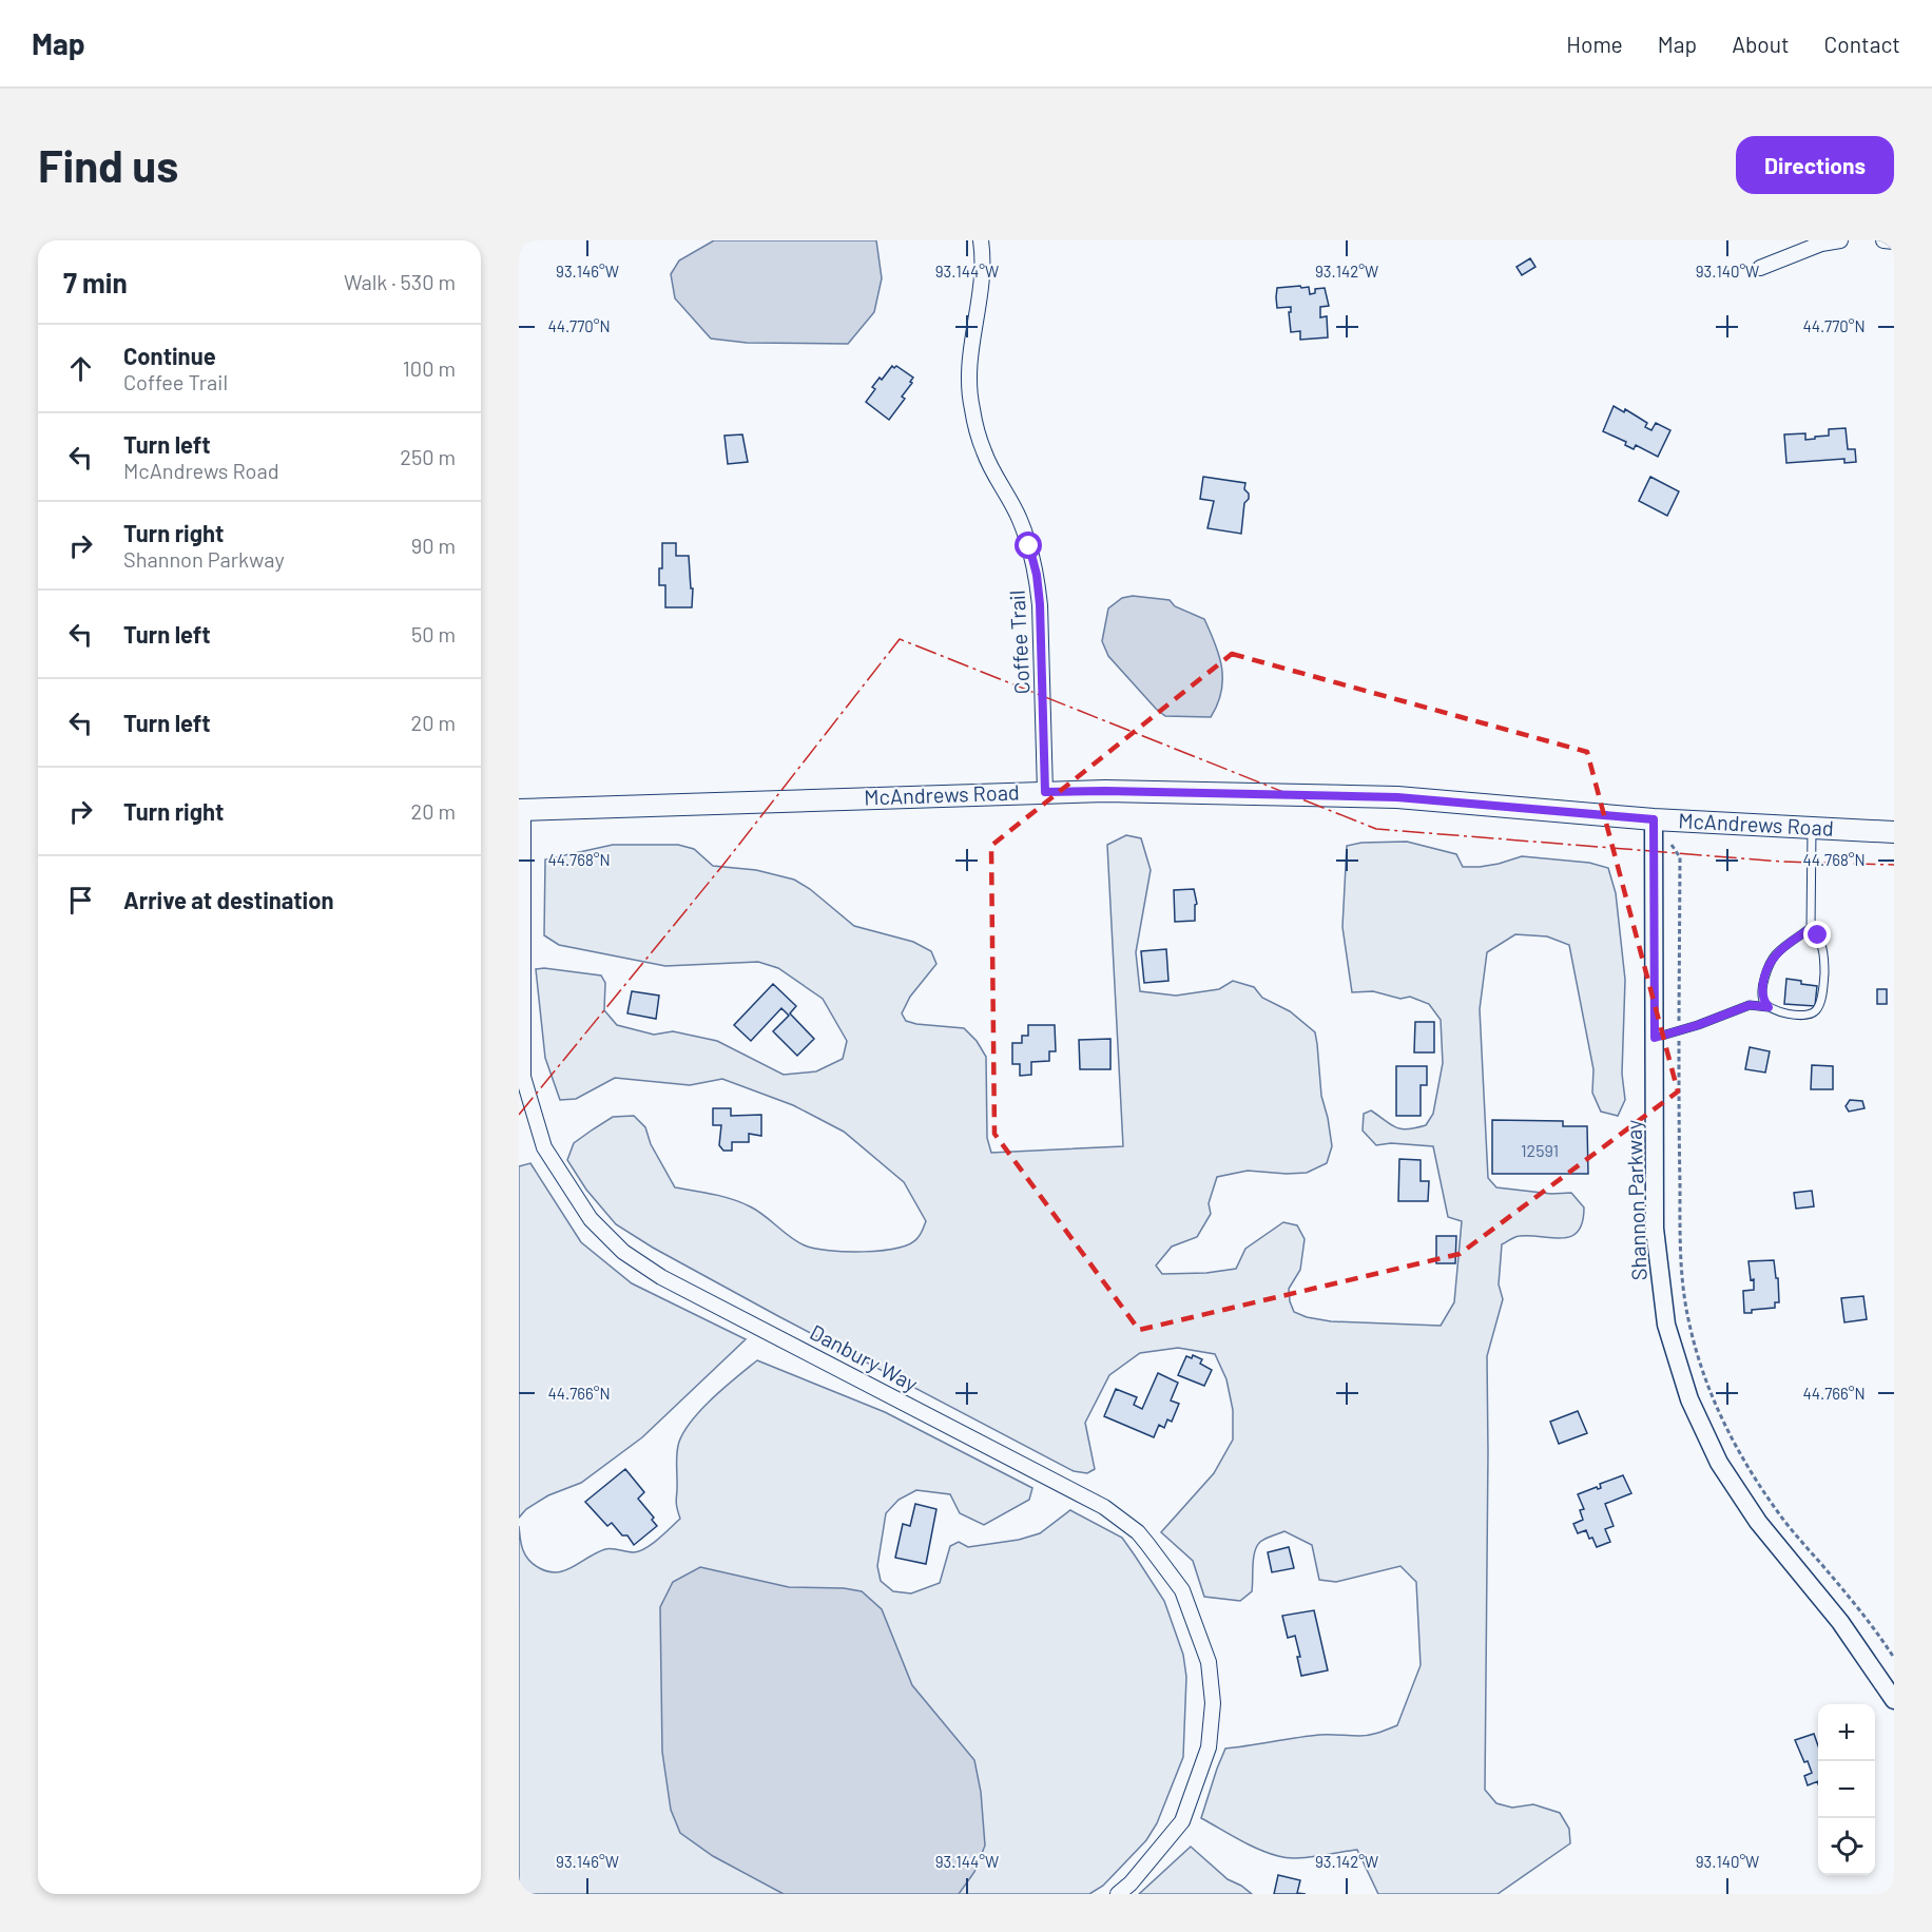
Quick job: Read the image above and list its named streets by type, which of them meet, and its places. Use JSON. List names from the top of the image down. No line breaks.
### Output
{"streets":{"main road":["McAndrews Road"],"street":["Coffee Trail","Shannon Parkway","Danbury Way"]},"crossings":[["Coffee Trail","McAndrews Road"],["McAndrews Road","Shannon Parkway"],["McAndrews Road","Danbury Way"]],"house_numbers":["12591"],"page":{"header":"Map","nav":["Home","Map","About","Contact"],"buttons":"Directions","title":"Find us","heading":["7 min","Walk · 530 m"],"list":[["Continue","Coffee Trail","100 m"],["Turn left","McAndrews Road","250 m"],["Turn right","Shannon Parkway","90 m"],["Turn left","50 m"],["Turn left","20 m"],["Turn right","20 m"],"Arrive at destination"],"map_buttons":["+","−"]},"coordinates":["93.146°W","93.144°W","93.142°W","93.140°W","44.770°N","44.768°N","44.766°N"]}
